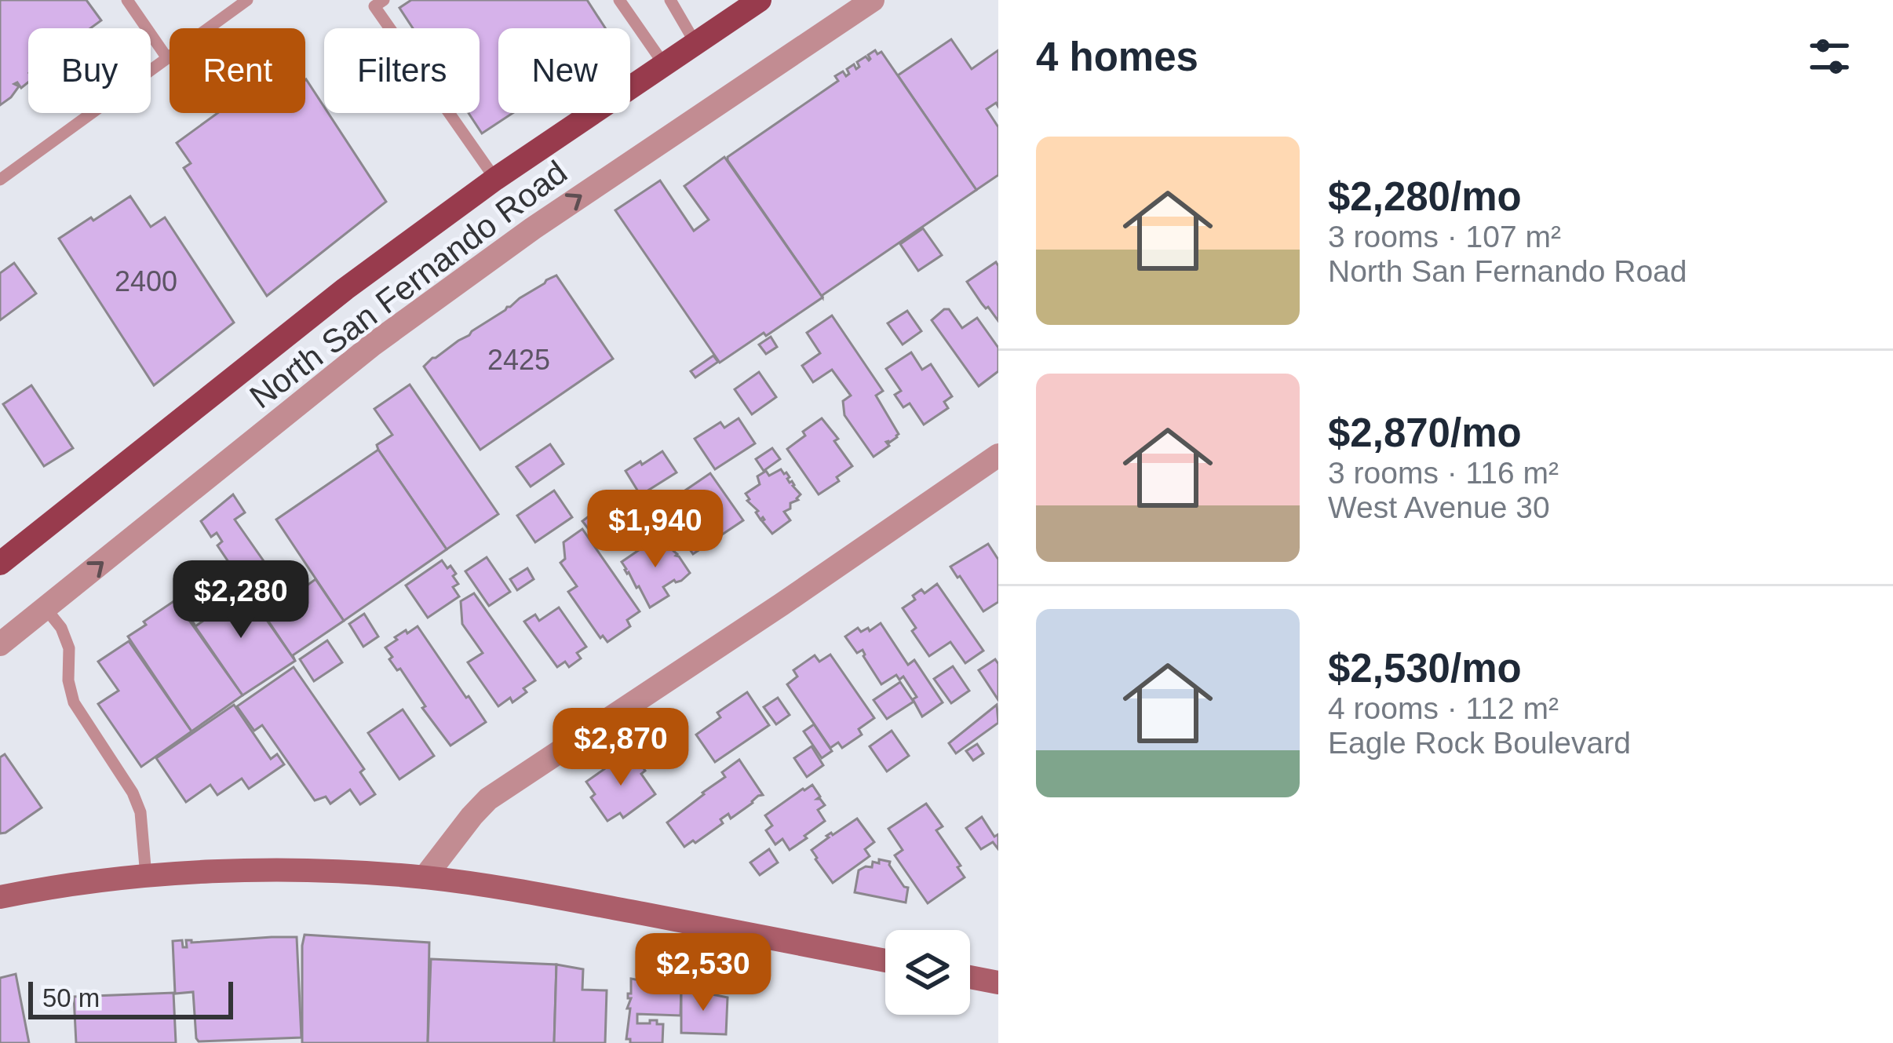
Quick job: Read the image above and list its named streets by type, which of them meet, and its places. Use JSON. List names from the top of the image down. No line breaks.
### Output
{"streets":{"main road":["North San Fernando Road"]},"house_numbers":["2400","2425"],"scale_bar":"50 m","page":{"heading":"4 homes","chip":["Buy","Rent","Filters","New"],"list":[{"name":"$2,280/mo","note":"3 rooms · 107 m² · North San Fernando Road"},{"name":"$2,870/mo","note":"3 rooms · 116 m² · West Avenue 30"},{"name":"$2,530/mo","note":"4 rooms · 112 m² · Eagle Rock Boulevard"}],"price":["$1,940","$2,280","$2,870","$2,530"],"scale":"50 m"}}
